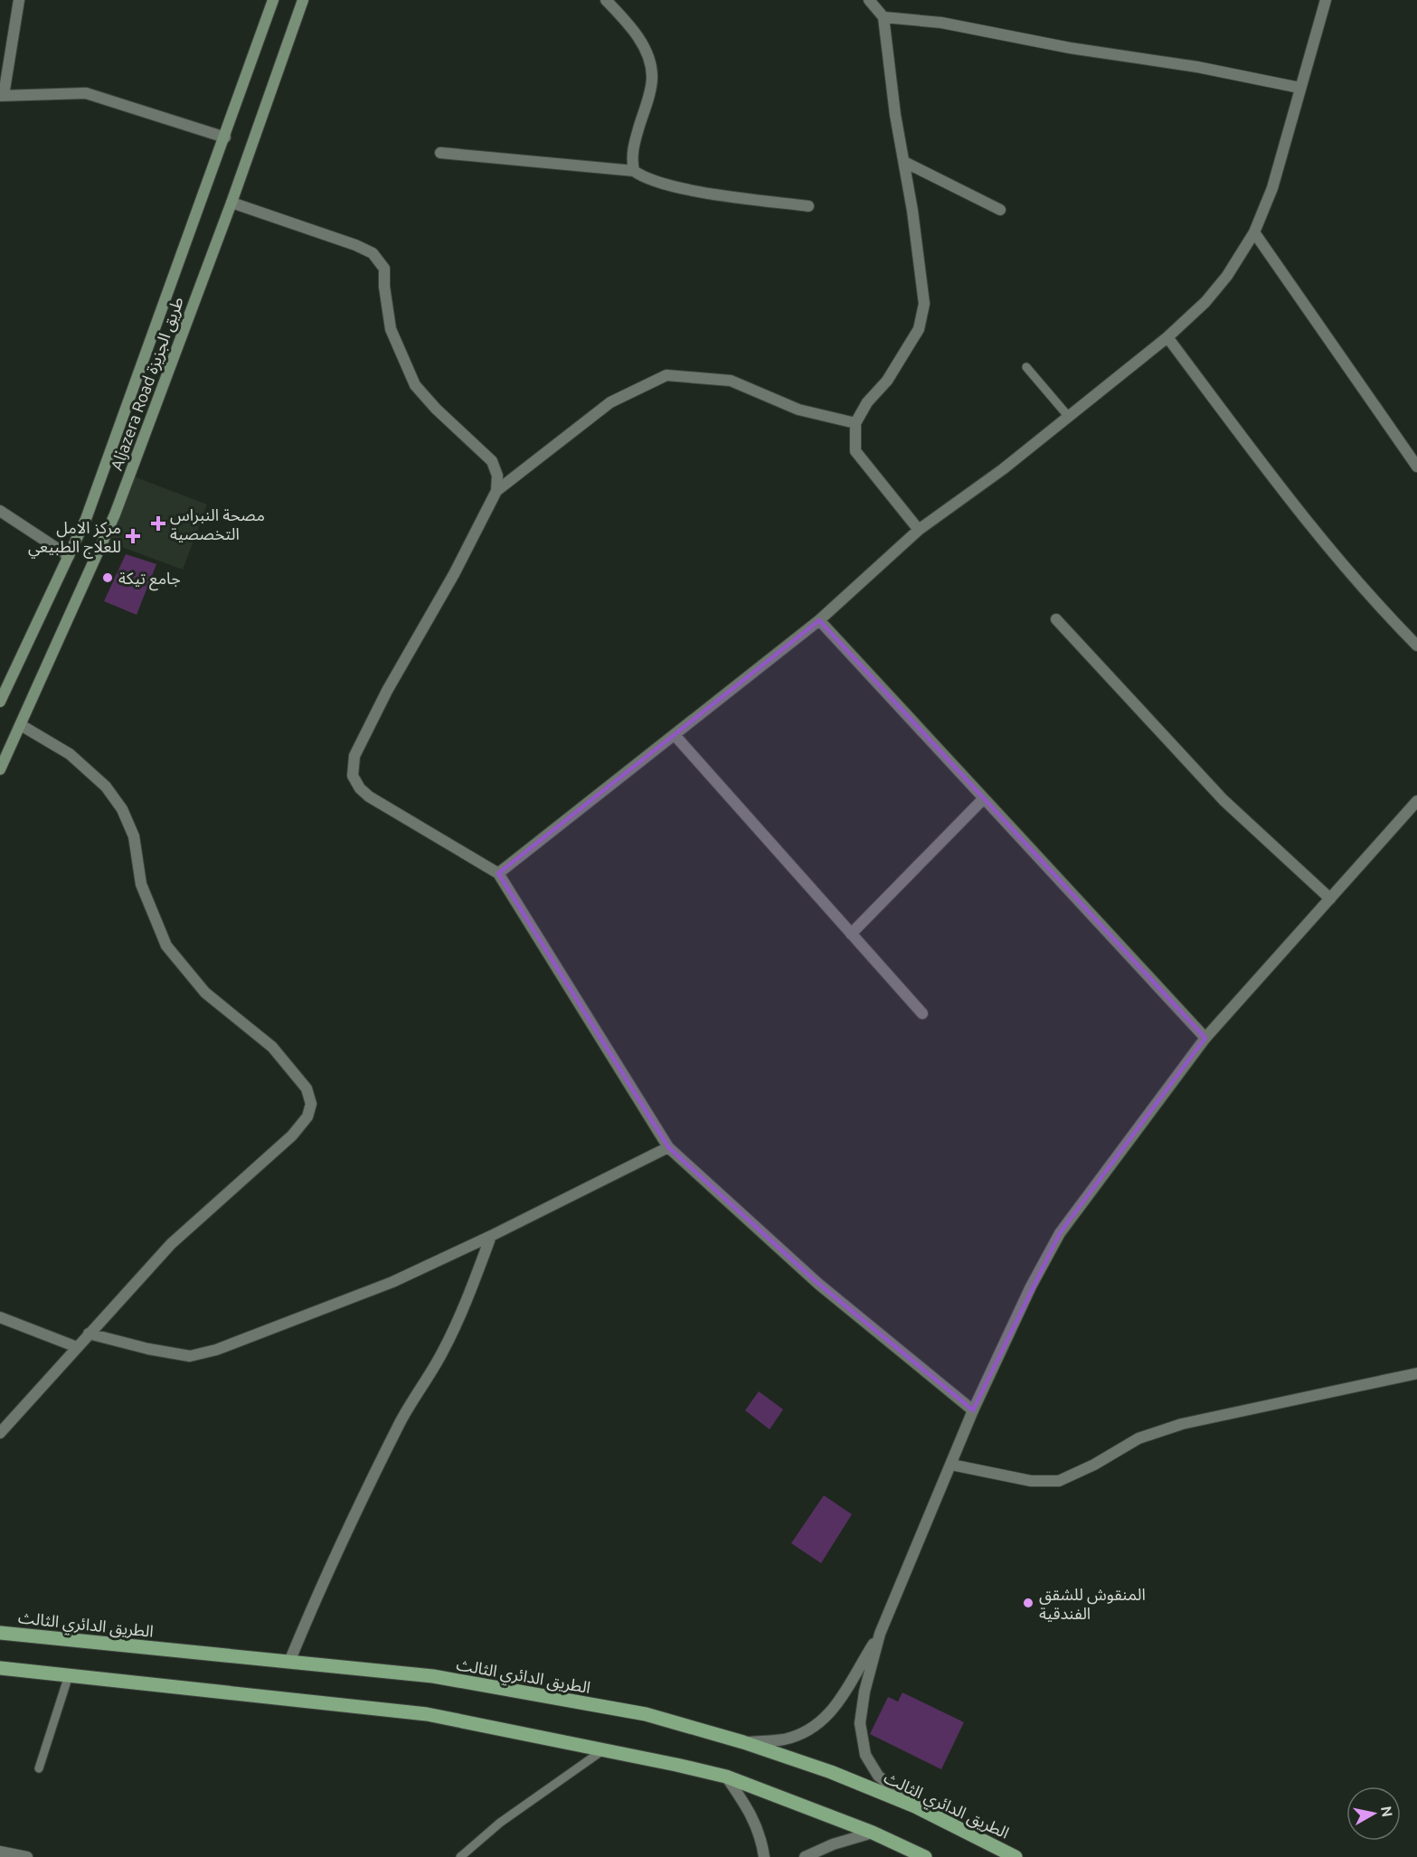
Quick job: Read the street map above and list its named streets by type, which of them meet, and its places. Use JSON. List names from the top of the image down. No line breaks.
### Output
{"streets":{"main road":["Aljazera Road طريق الجزيزة","الطريق الدائري الثالث"]},"places":{"health":["مصحة النبراس التخصصية","مركز الامل للعلاج الطبيعي"],"other":["جامع تيكة","المنقوش للشقق الفندقية"]},"north":"right"}
